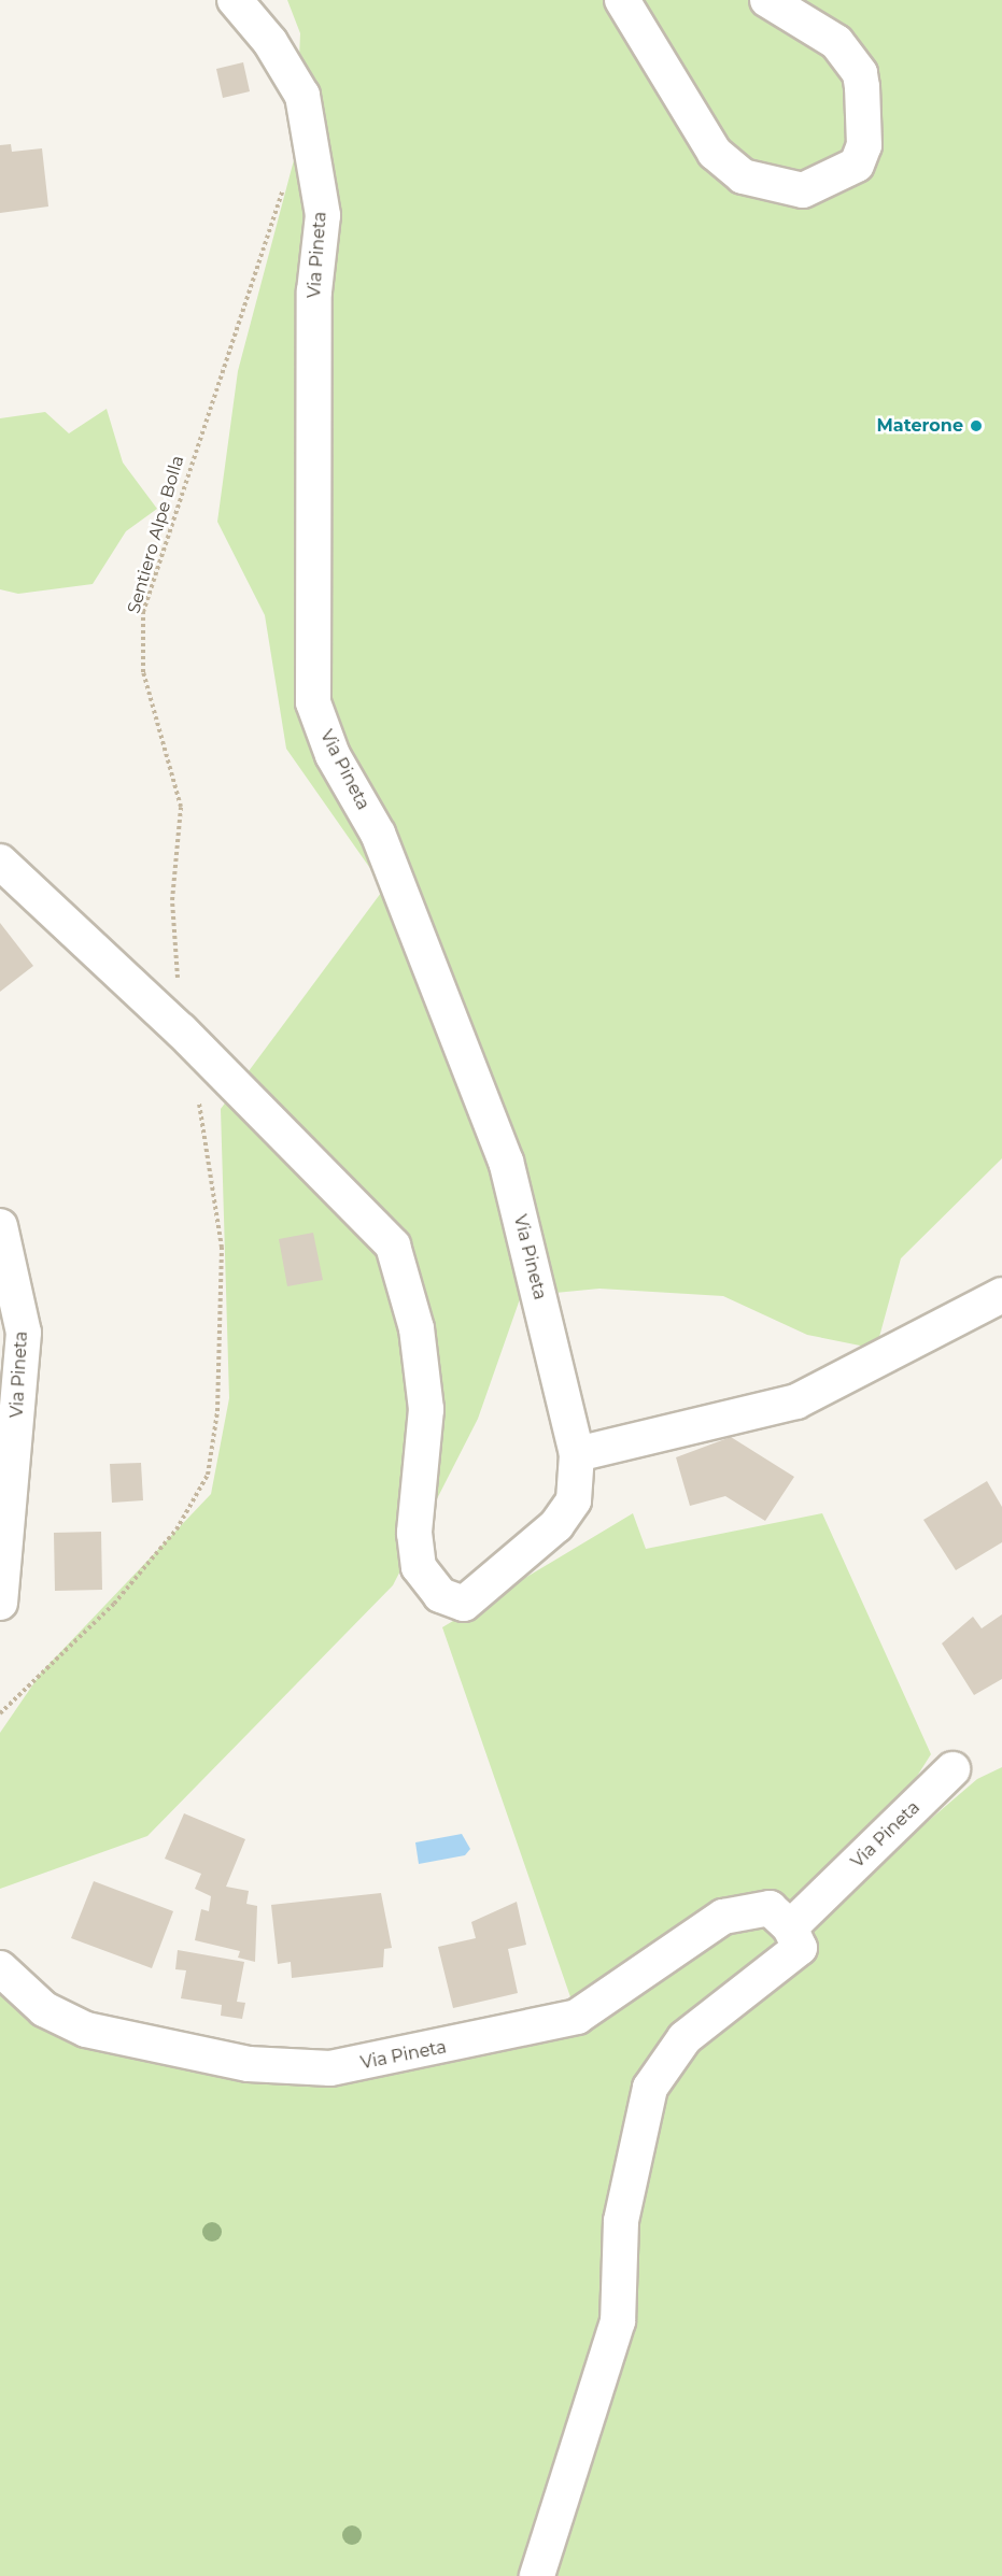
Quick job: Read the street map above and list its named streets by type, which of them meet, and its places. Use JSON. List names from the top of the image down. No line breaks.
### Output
{"streets":{"street":["Via Pineta"],"path":["Sentiero Alpe Bolla"]},"crossings":[["Via Pineta","Sentiero Alpe Bolla"]],"places":["Materone"]}
